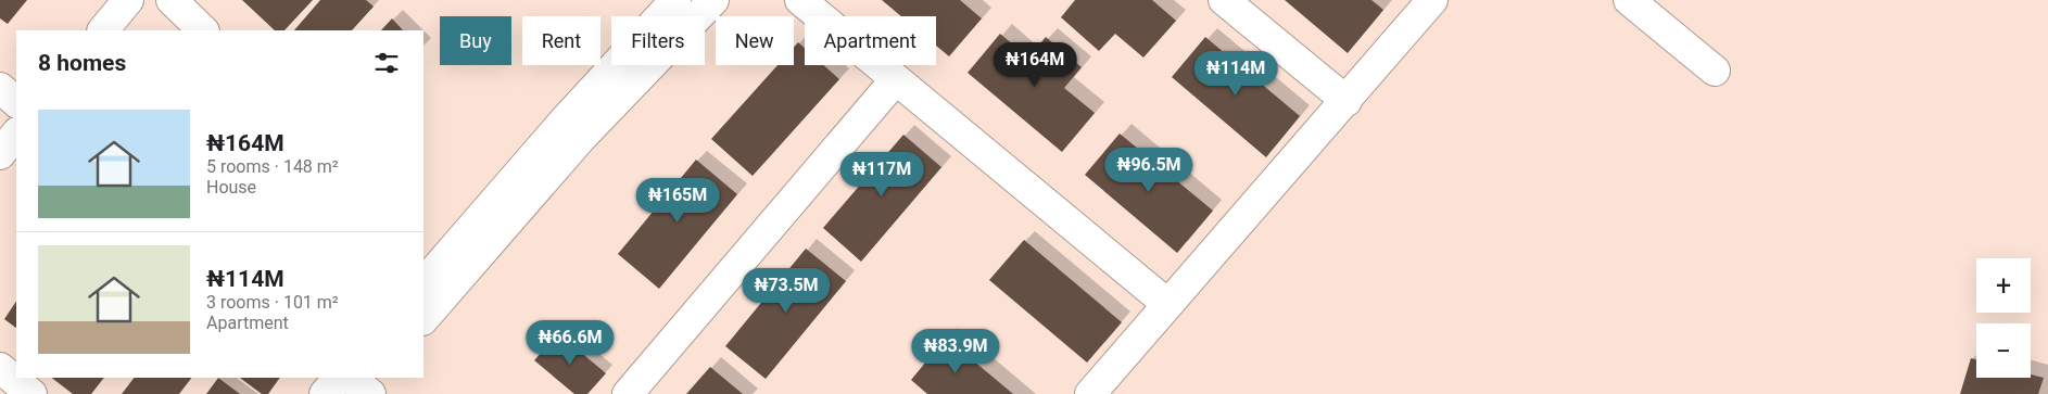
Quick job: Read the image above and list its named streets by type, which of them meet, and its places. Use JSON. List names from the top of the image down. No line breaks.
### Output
{"page":{"chip":["Buy","Rent","Filters","New","Apartment"],"heading":"8 homes","price":["₦164M","₦114M","₦96.5M","₦117M","₦165M","₦73.5M","₦66.6M","₦83.9M"],"list":[{"name":"₦164M","note":"5 rooms · 148 m² · House"},{"name":"₦114M","note":"3 rooms · 101 m² · Apartment"}],"map_buttons":["+","−"]}}
